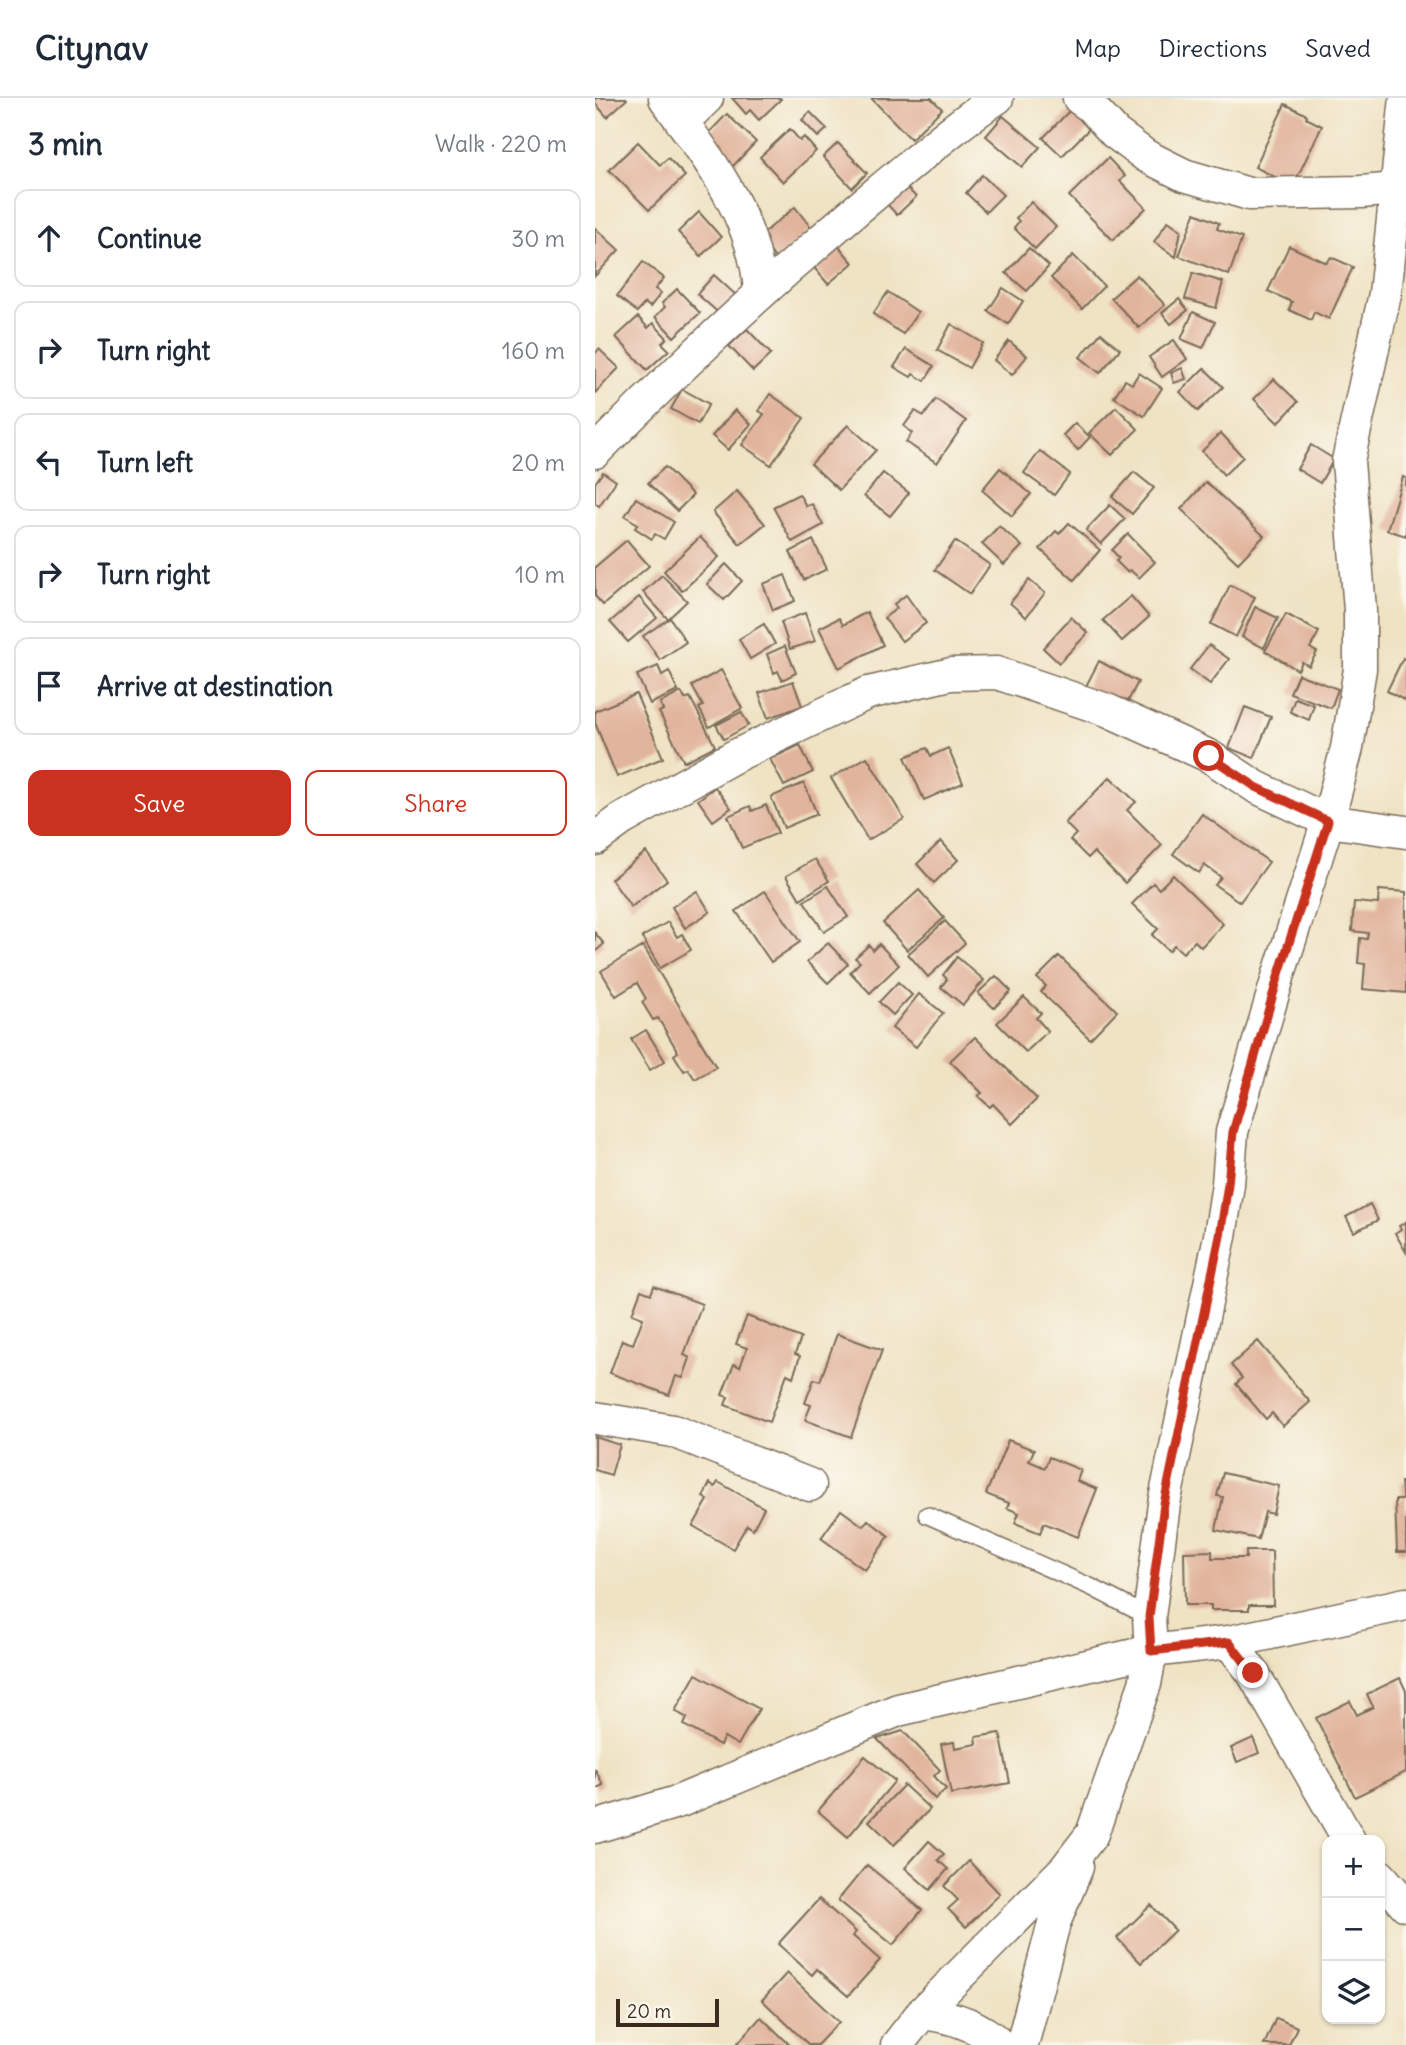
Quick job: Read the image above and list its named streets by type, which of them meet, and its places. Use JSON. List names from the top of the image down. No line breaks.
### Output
{"scale_bar":"20 m","page":{"header":"Citynav","nav":["Map","Directions","Saved"],"heading":["3 min","Walk · 220 m"],"list":[["Continue","30 m"],["Turn right","160 m"],["Turn left","20 m"],["Turn right","10 m"],"Arrive at destination"],"buttons":["Save","Share"],"map_buttons":["+","−"],"scale":"20 m"}}
